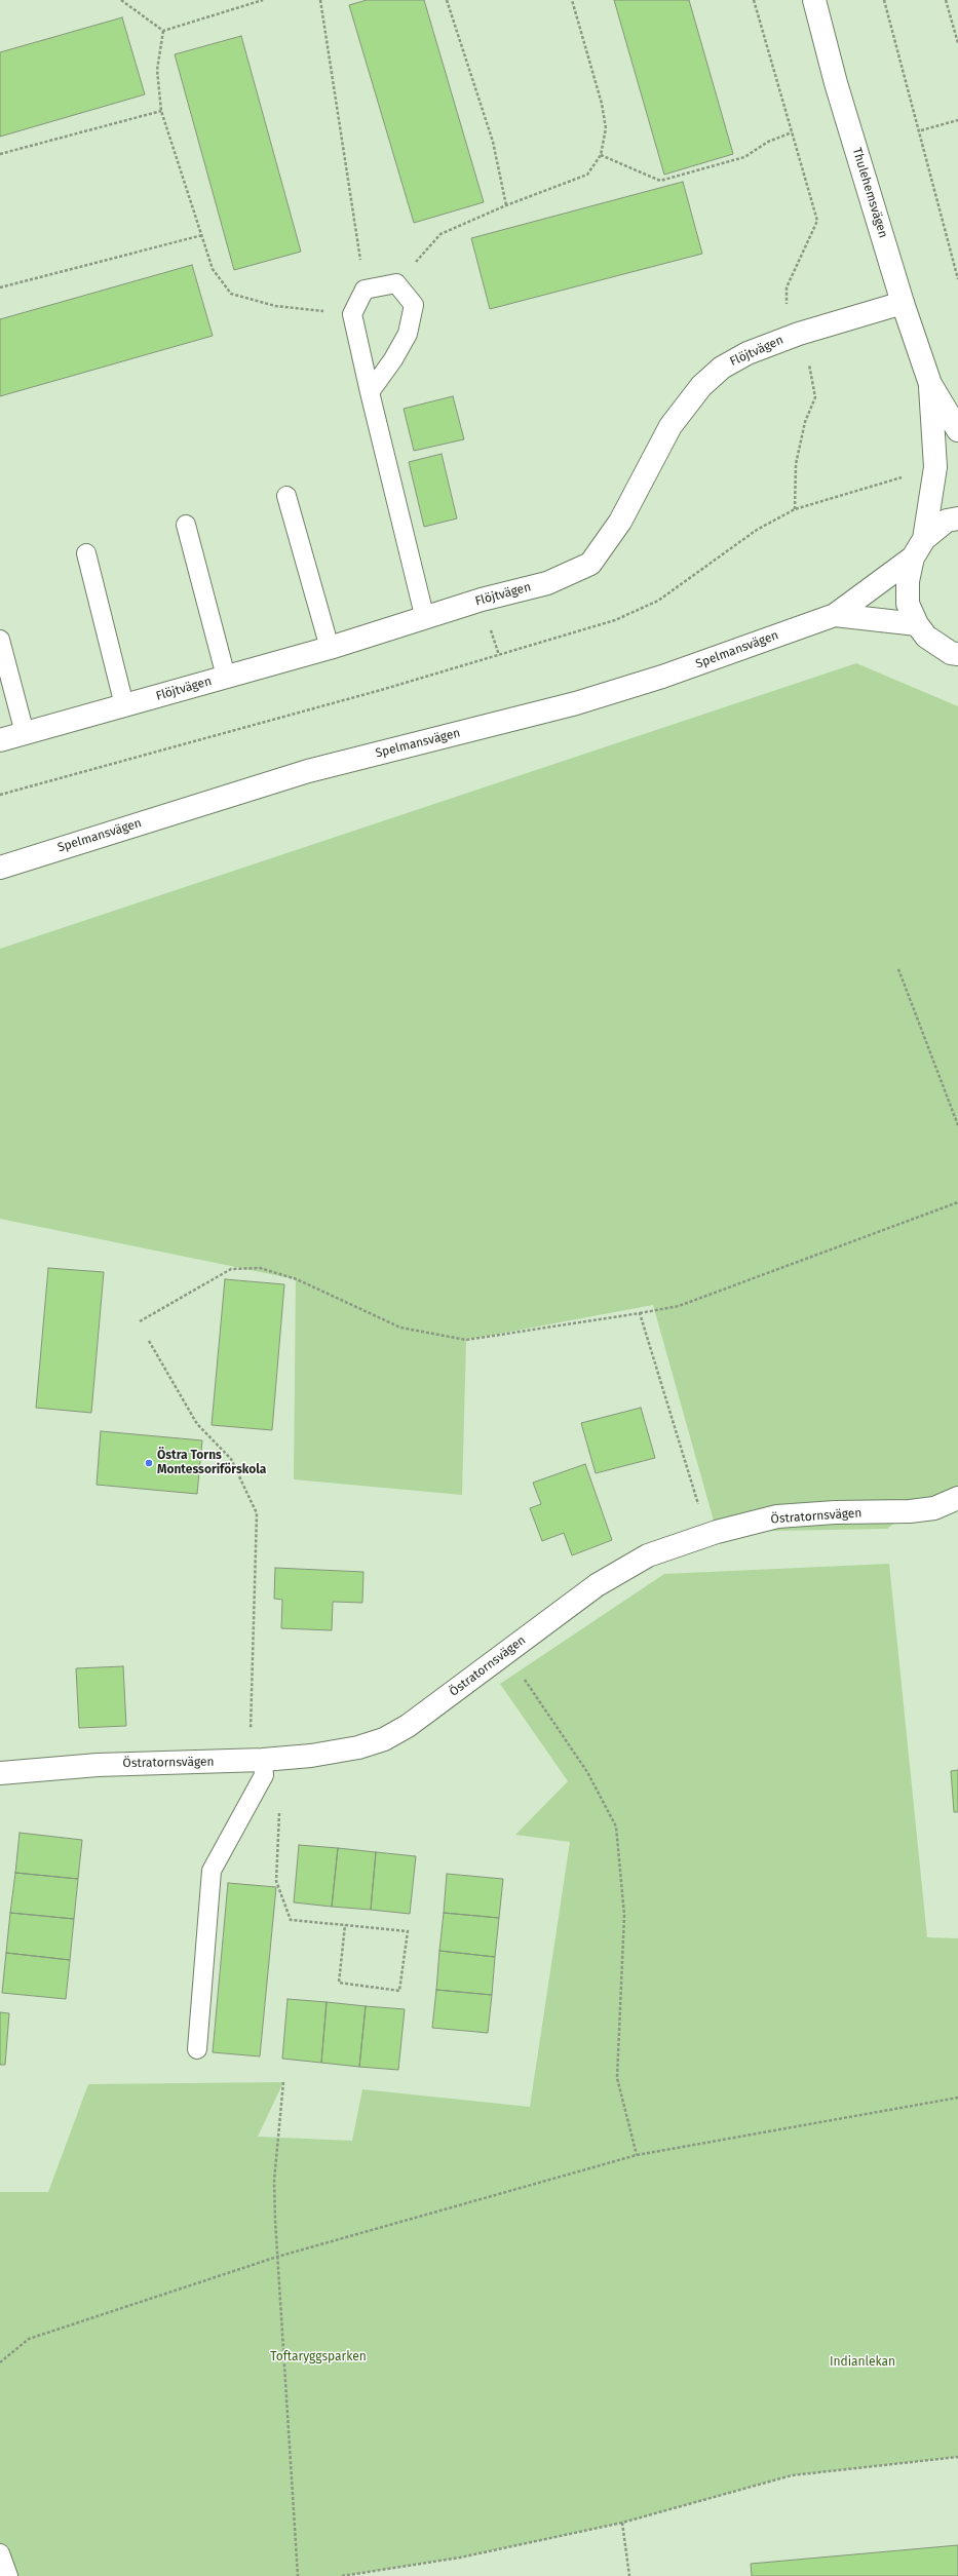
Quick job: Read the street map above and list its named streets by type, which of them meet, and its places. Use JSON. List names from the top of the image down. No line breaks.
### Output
{"streets":{"street":["Thulehemsvägen","Flöjtvägen","Spelmansvägen","Östratornsvägen"]},"crossings":[["Thulehemsvägen","Flöjtvägen"],["Thulehemsvägen","Spelmansvägen"]],"parks":["Toftaryggsparken","Indianlekan"],"places":["Östra Torns Montessoriförskola"]}
